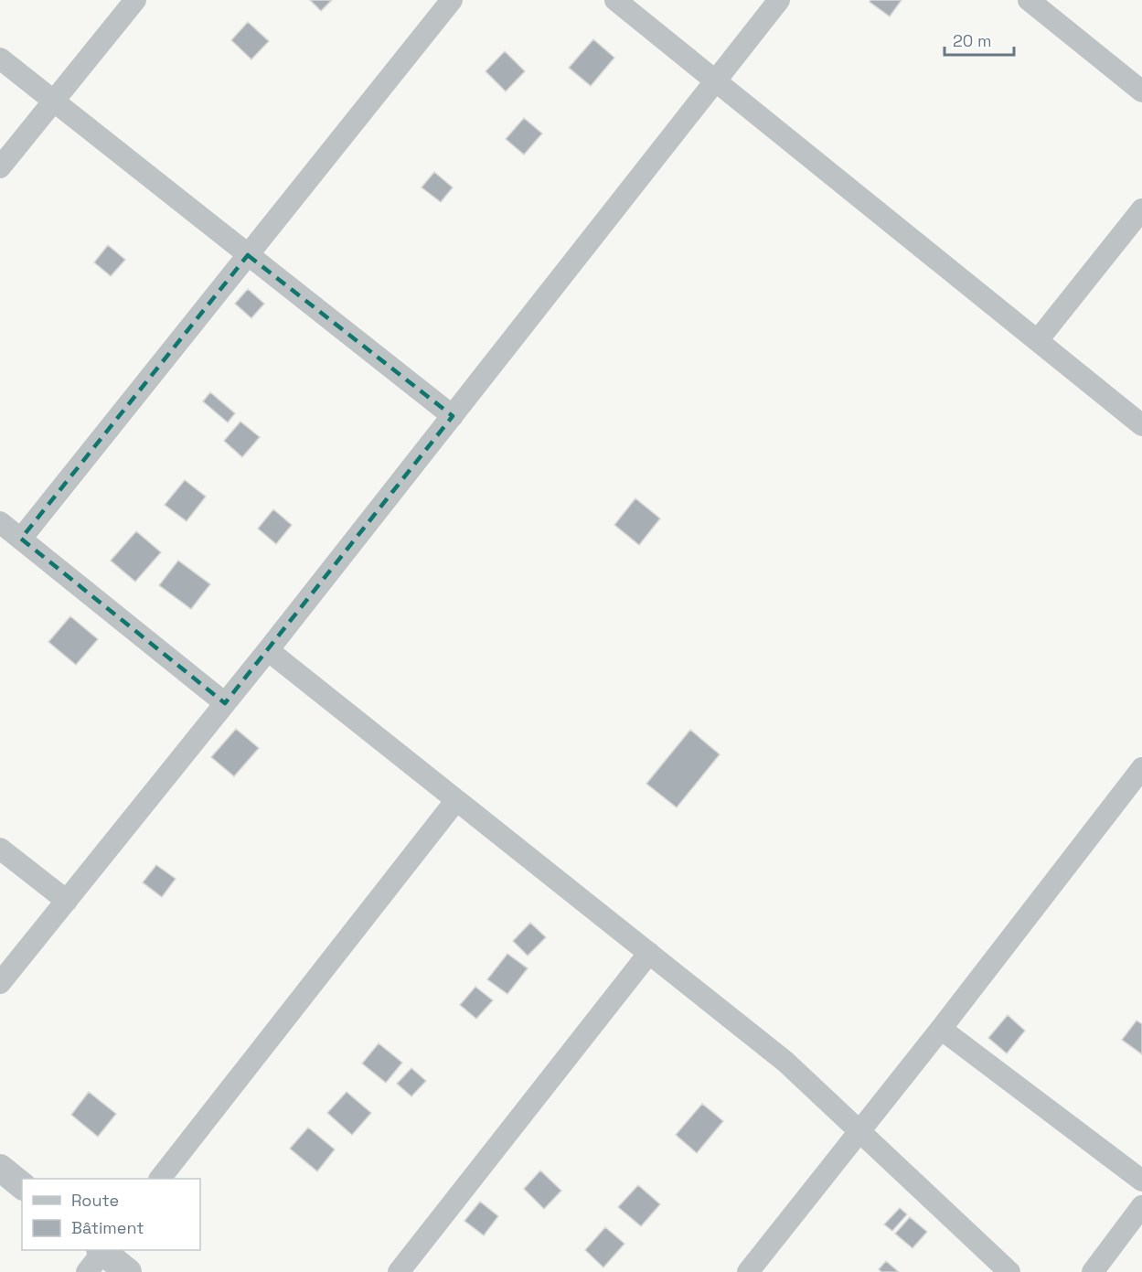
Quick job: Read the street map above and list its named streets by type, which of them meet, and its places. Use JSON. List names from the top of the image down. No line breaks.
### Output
{"legend":["Route","Bâtiment"],"scale_bar":"20 m"}
